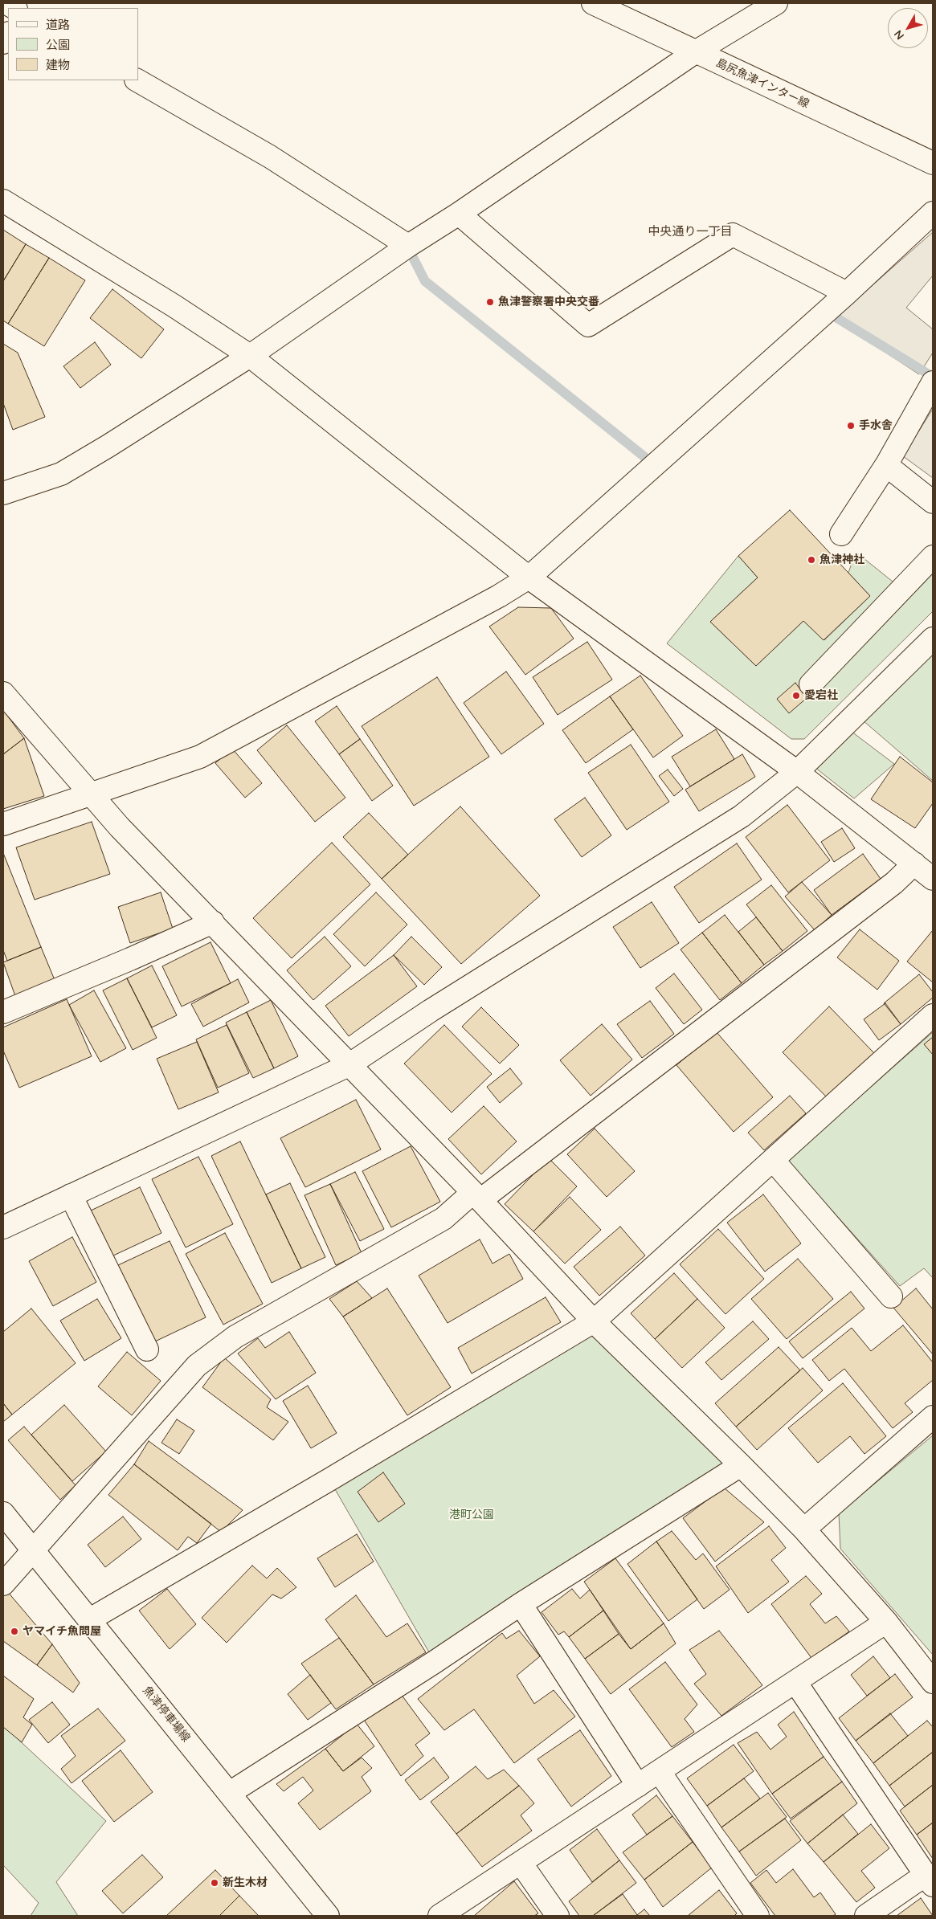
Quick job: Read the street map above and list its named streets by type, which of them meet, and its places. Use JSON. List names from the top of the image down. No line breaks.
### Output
{"streets":{"street":["島尻魚津インター線","魚津停車場線"]},"districts":["中央通り一丁目"],"parks":["港町公園"],"places":["魚津警察署中央交番","手水舎","魚津神社","愛宕社","ヤマイチ魚問屋","新生木材"],"legend":["道路","公園","建物"],"north":"bottom left"}
